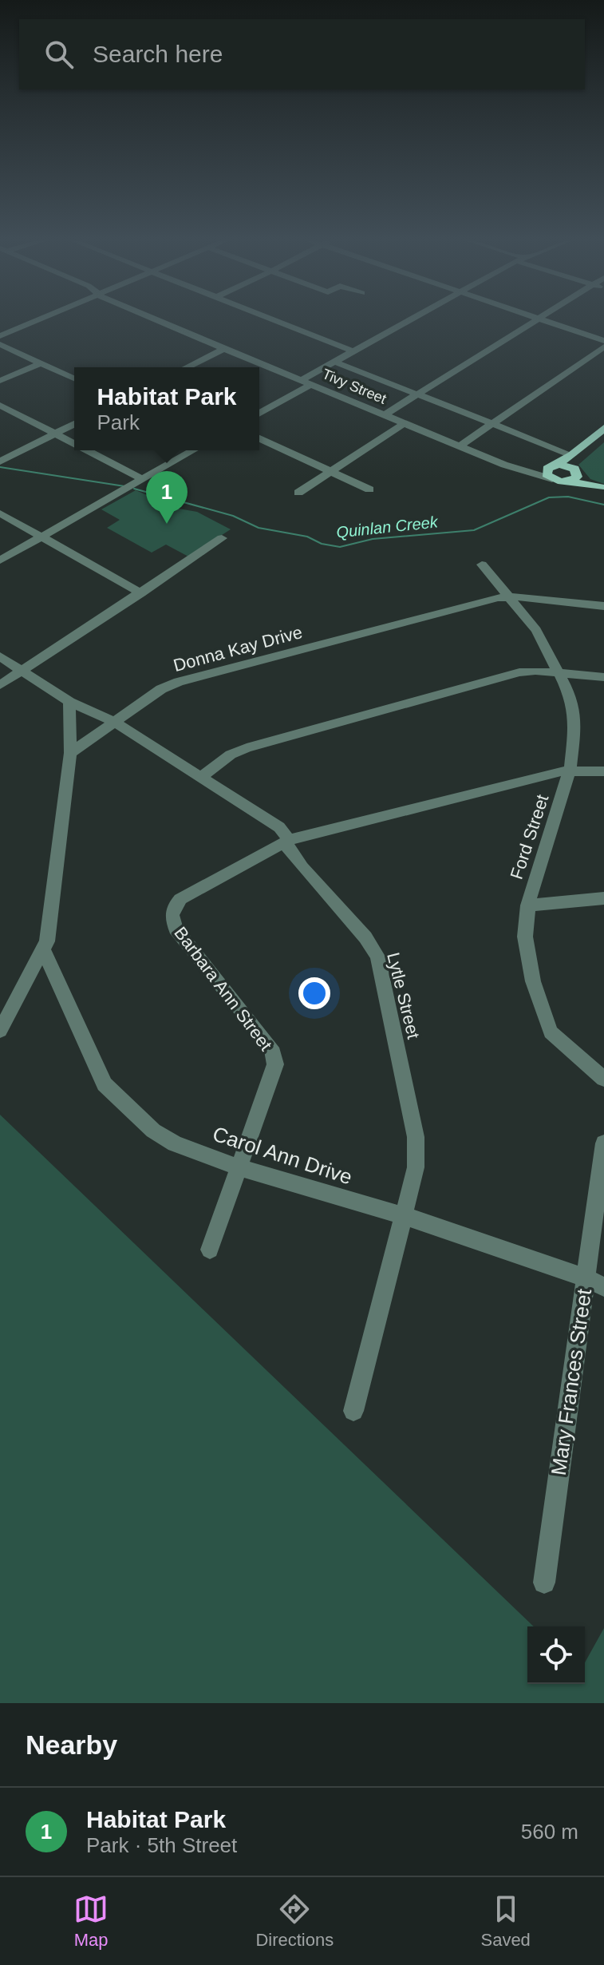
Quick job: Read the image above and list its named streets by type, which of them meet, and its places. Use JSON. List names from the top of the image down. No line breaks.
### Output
{"streets":{"street":["Tivy Street","Donna Kay Drive","Ford Street","Barbara Ann Street","Lytle Street","Carol Ann Drive","Mary Frances Street"]},"crossings":[["Donna Kay Drive","Ford Street"],["Donna Kay Drive","Lytle Street"],["Ford Street","Barbara Ann Street"],["Barbara Ann Street","Lytle Street"],["Barbara Ann Street","Carol Ann Drive"],["Lytle Street","Carol Ann Drive"],["Carol Ann Drive","Mary Frances Street"]],"water":["Quinlan Creek"],"page":{"search":"Search here","popup":["Habitat Park","Park"],"pins":"1","heading":"Nearby","list":[{"mark":"1","name":"Habitat Park","note":"Park · 5th Street","value":"560 m"}],"nav":["Map","Directions","Saved"]}}
